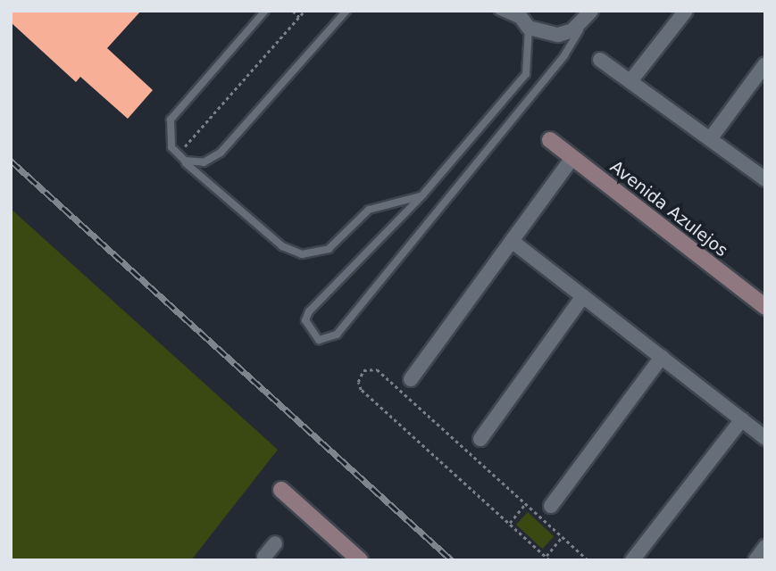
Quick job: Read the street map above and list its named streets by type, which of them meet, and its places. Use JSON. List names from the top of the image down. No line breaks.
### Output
{"streets":{"main road":["Avenida Azulejos"]}}
